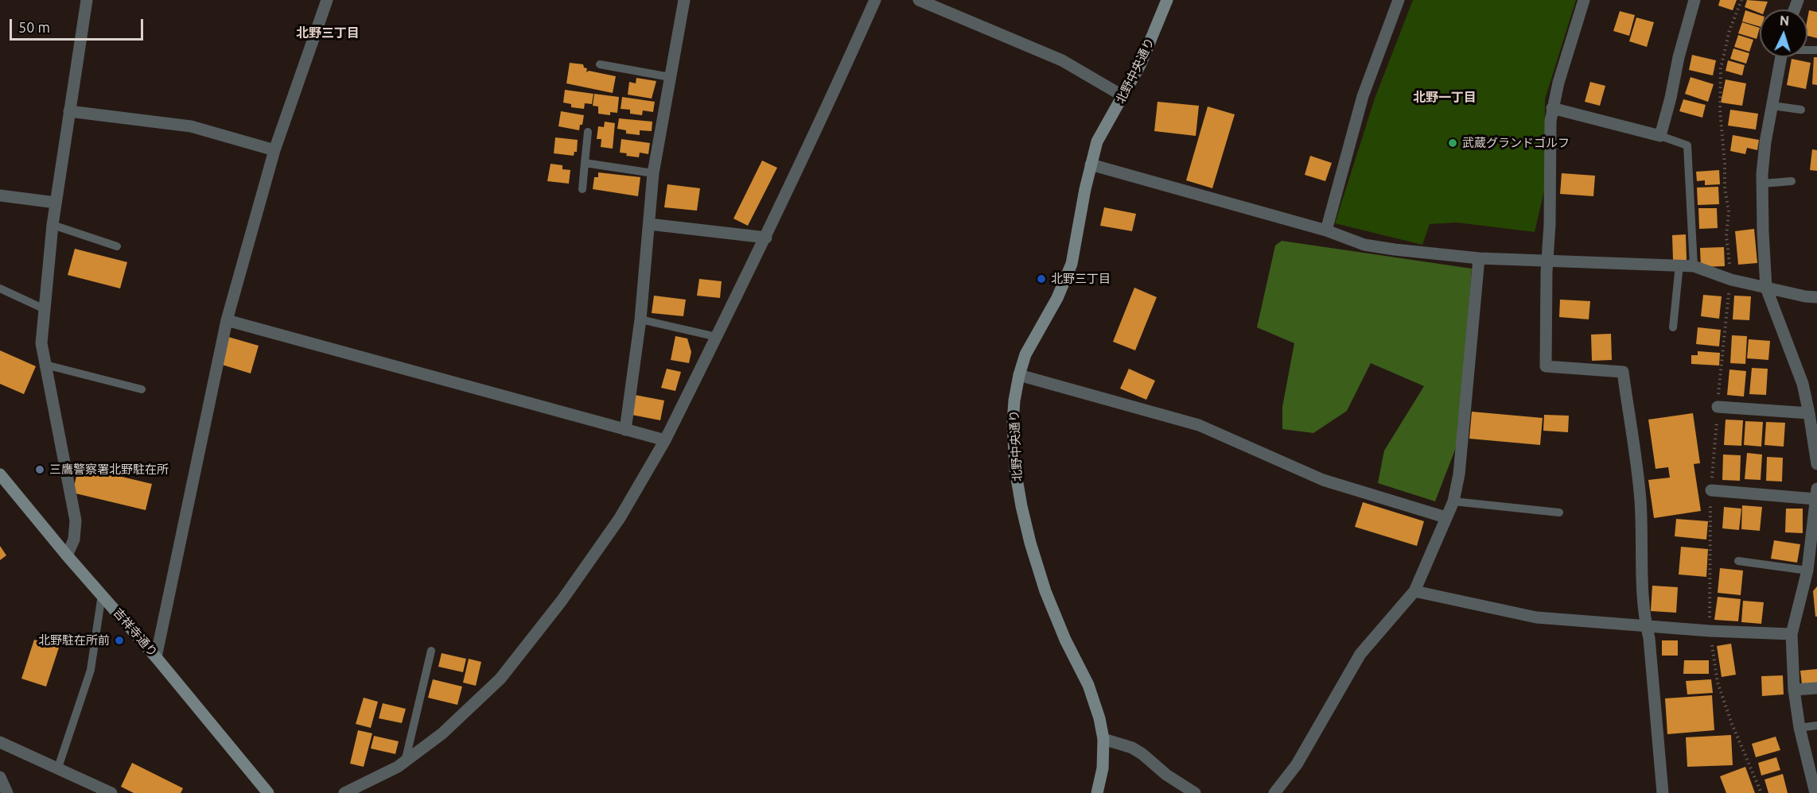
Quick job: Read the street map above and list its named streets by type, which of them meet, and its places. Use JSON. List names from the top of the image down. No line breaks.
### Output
{"streets":{"street":["北野中央通り","吉祥寺通り"]},"districts":["北野三丁目","北野一丁目"],"places":["武蔵グランドゴルフ","北野三丁目","三鷹警察署北野駐在所","北野駐在所前"],"scale_bar":"50 m","north":"top"}
